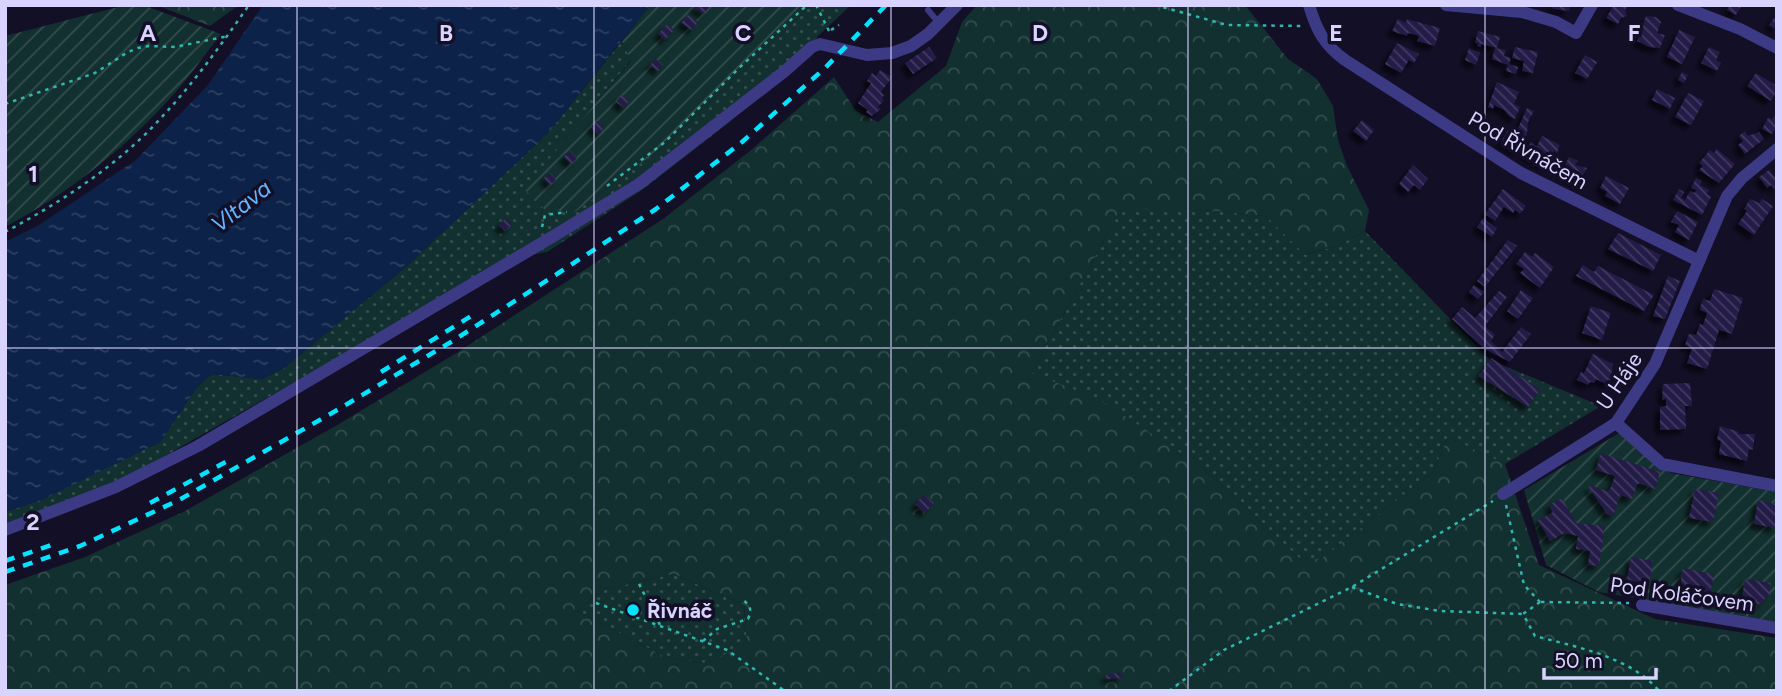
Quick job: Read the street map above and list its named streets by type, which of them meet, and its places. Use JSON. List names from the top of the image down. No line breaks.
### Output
{"streets":{"street":["Pod Řivnáčem","U Háje","Pod Koláčovem"]},"crossings":[["Pod Řivnáčem","U Háje"]],"water":["Vltava"],"places":["Řivnáč"],"scale_bar":"50 m","grid":{"columns":["A","B","C","D","E","F"],"rows":["1","2"]}}
